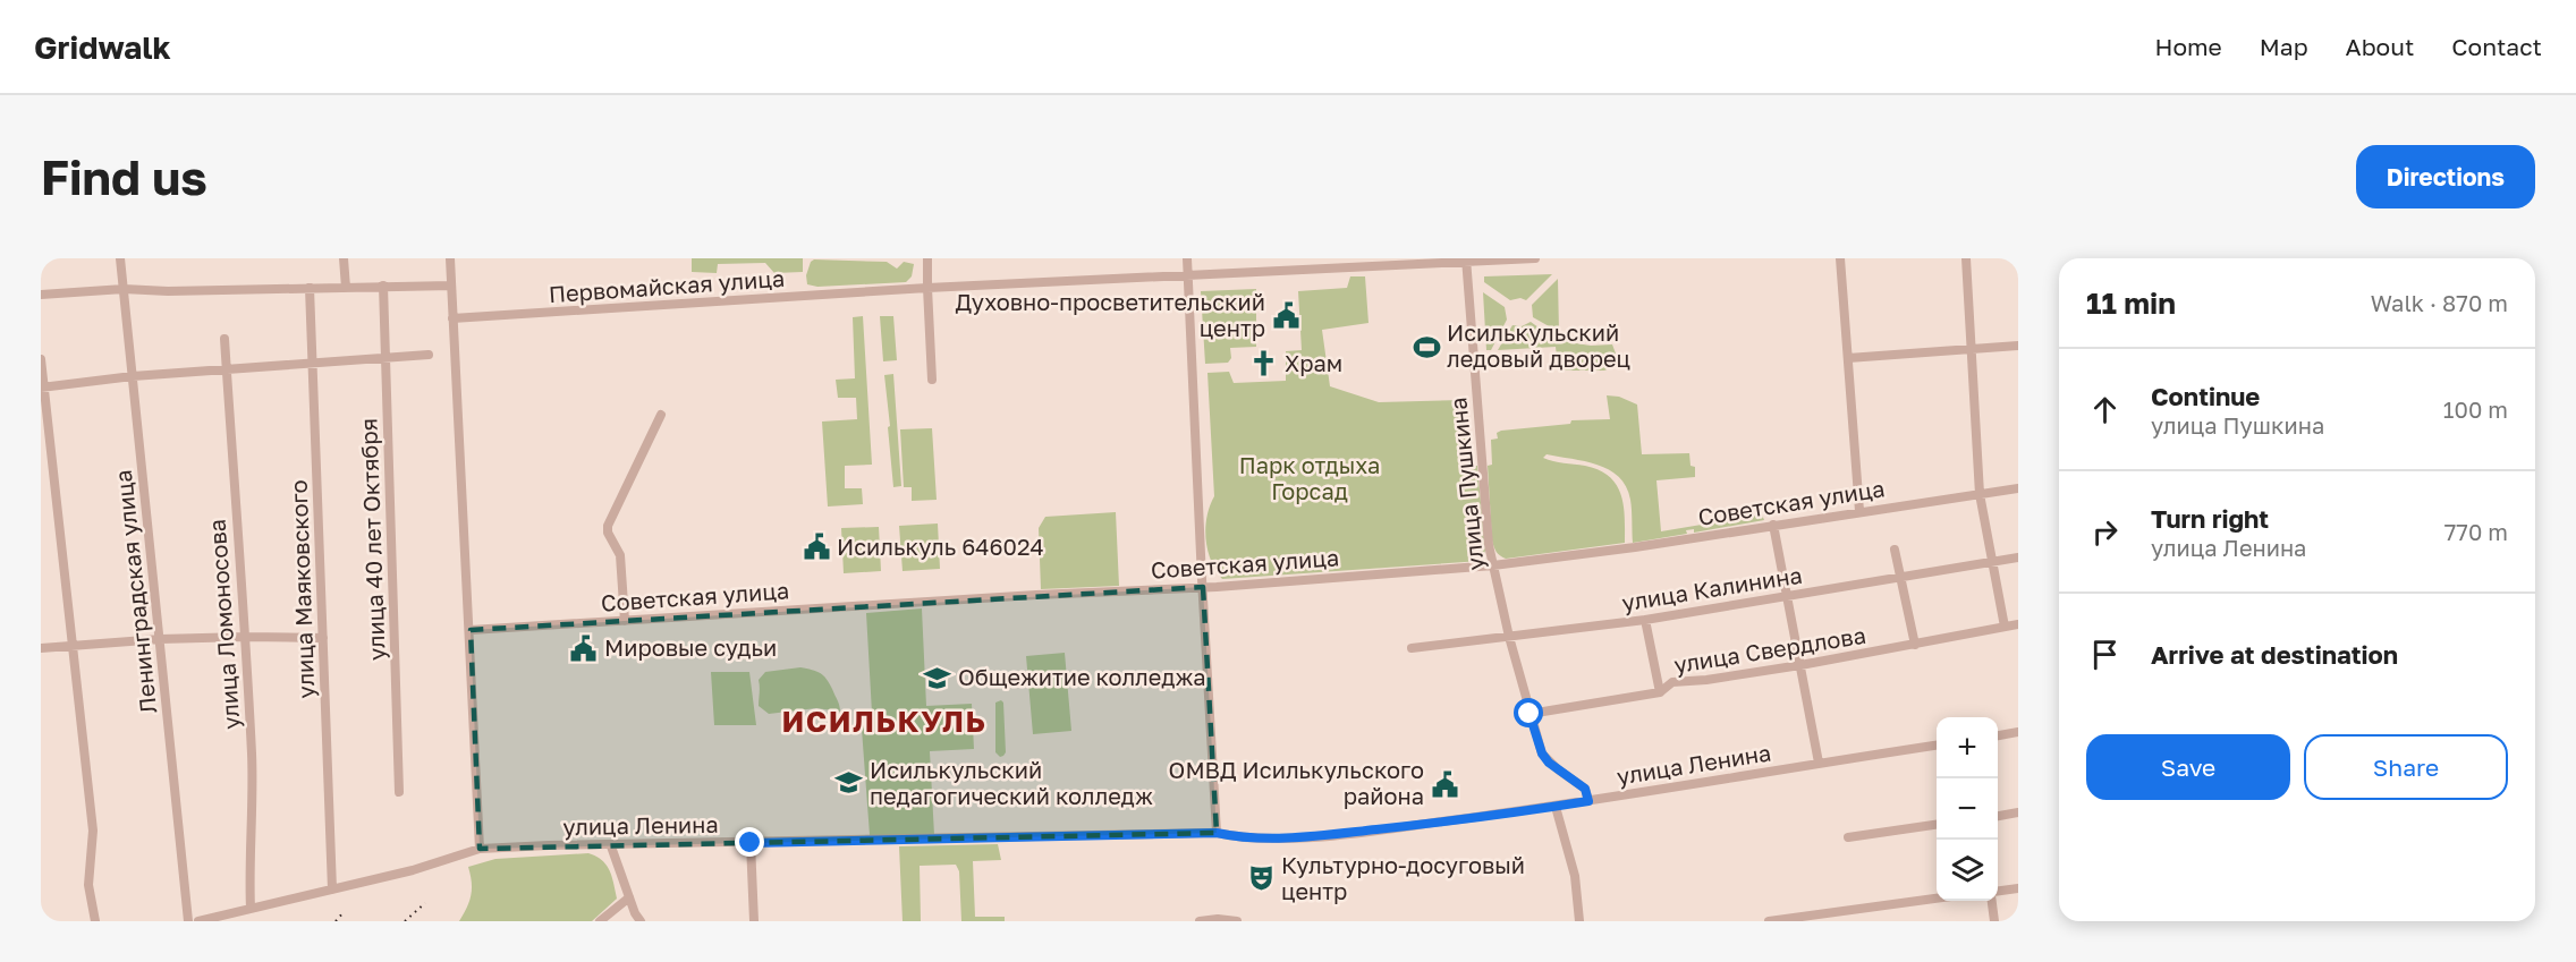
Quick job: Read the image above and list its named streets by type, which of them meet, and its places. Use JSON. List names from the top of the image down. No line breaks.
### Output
{"streets":{"street":["Первомайская улица","улица Пушкина","Советская улица","улица 40 лет Октября","улица Маяковского","улица Калинина","Ленинградская улица","улица Ломоносова","улица Свердлова","улица Ленина"]},"crossings":[["Первомайская улица","улица Пушкина"],["улица Пушкина","Советская улица"],["улица Пушкина","улица Калинина"],["улица Пушкина","улица Свердлова"],["улица Пушкина","улица Ленина"],["улица Маяковского","улица Ленина"],["улица Ломоносова","улица Ленина"]],"districts":["ИСИЛЬКУЛЬ"],"parks":["Парк отдыха Горсад"],"places":{"public building":["Духовно-просветительский центр","Исилькуль 646024","Мировые судьи","ОМВД Исилькульского района"],"sports":["Исилькульский ледовый дворец"],"church":["Храм"],"school or university":["Общежитие колледжа","Исилькульский педагогический колледж"],"theatre":["Культурно-досуговый центр"]},"page":{"header":"Gridwalk","nav":["Home","Map","About","Contact"],"buttons":["Directions",["Save","Share"]],"title":"Find us","heading":["11 min","Walk · 870 m"],"list":[["Continue","улица Пушкина","100 m"],["Turn right","улица Ленина","770 m"],"Arrive at destination"],"map_buttons":["+","−"]}}
